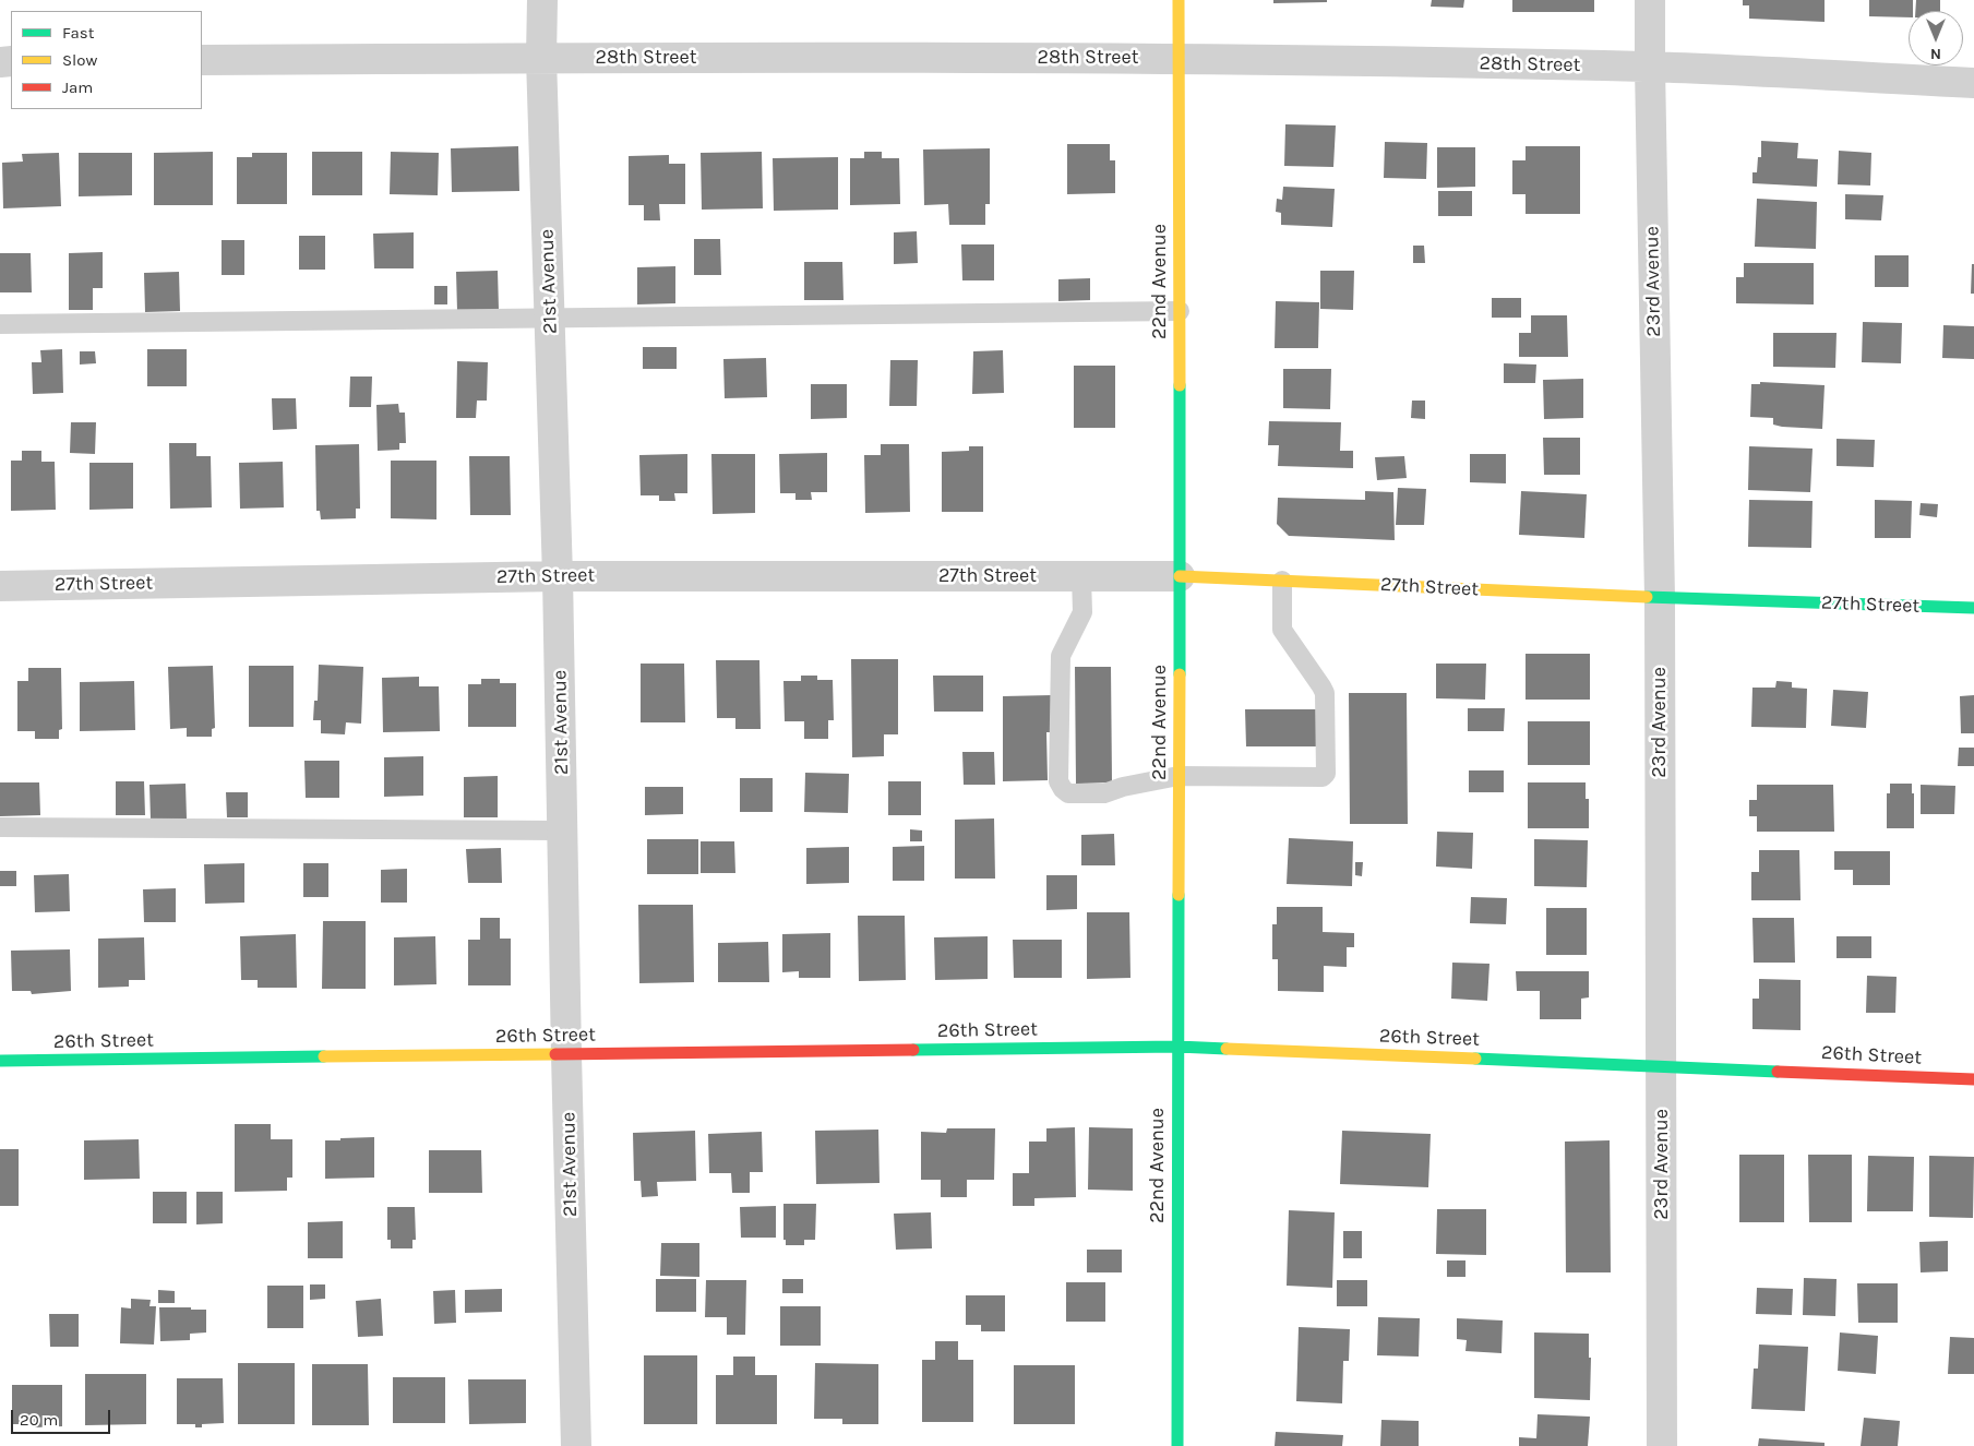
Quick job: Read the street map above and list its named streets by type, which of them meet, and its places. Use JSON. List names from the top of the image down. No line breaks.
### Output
{"streets":{"street":["28th Street","21st Avenue","22nd Avenue","23rd Avenue","27th Street","26th Street"]},"crossings":[["28th Street","21st Avenue"],["28th Street","22nd Avenue"],["28th Street","23rd Avenue"],["21st Avenue","27th Street"],["21st Avenue","26th Street"],["22nd Avenue","27th Street"],["22nd Avenue","26th Street"],["23rd Avenue","27th Street"],["23rd Avenue","26th Street"]],"legend":["Fast","Slow","Jam"],"scale_bar":"20 m","north":"bottom"}
